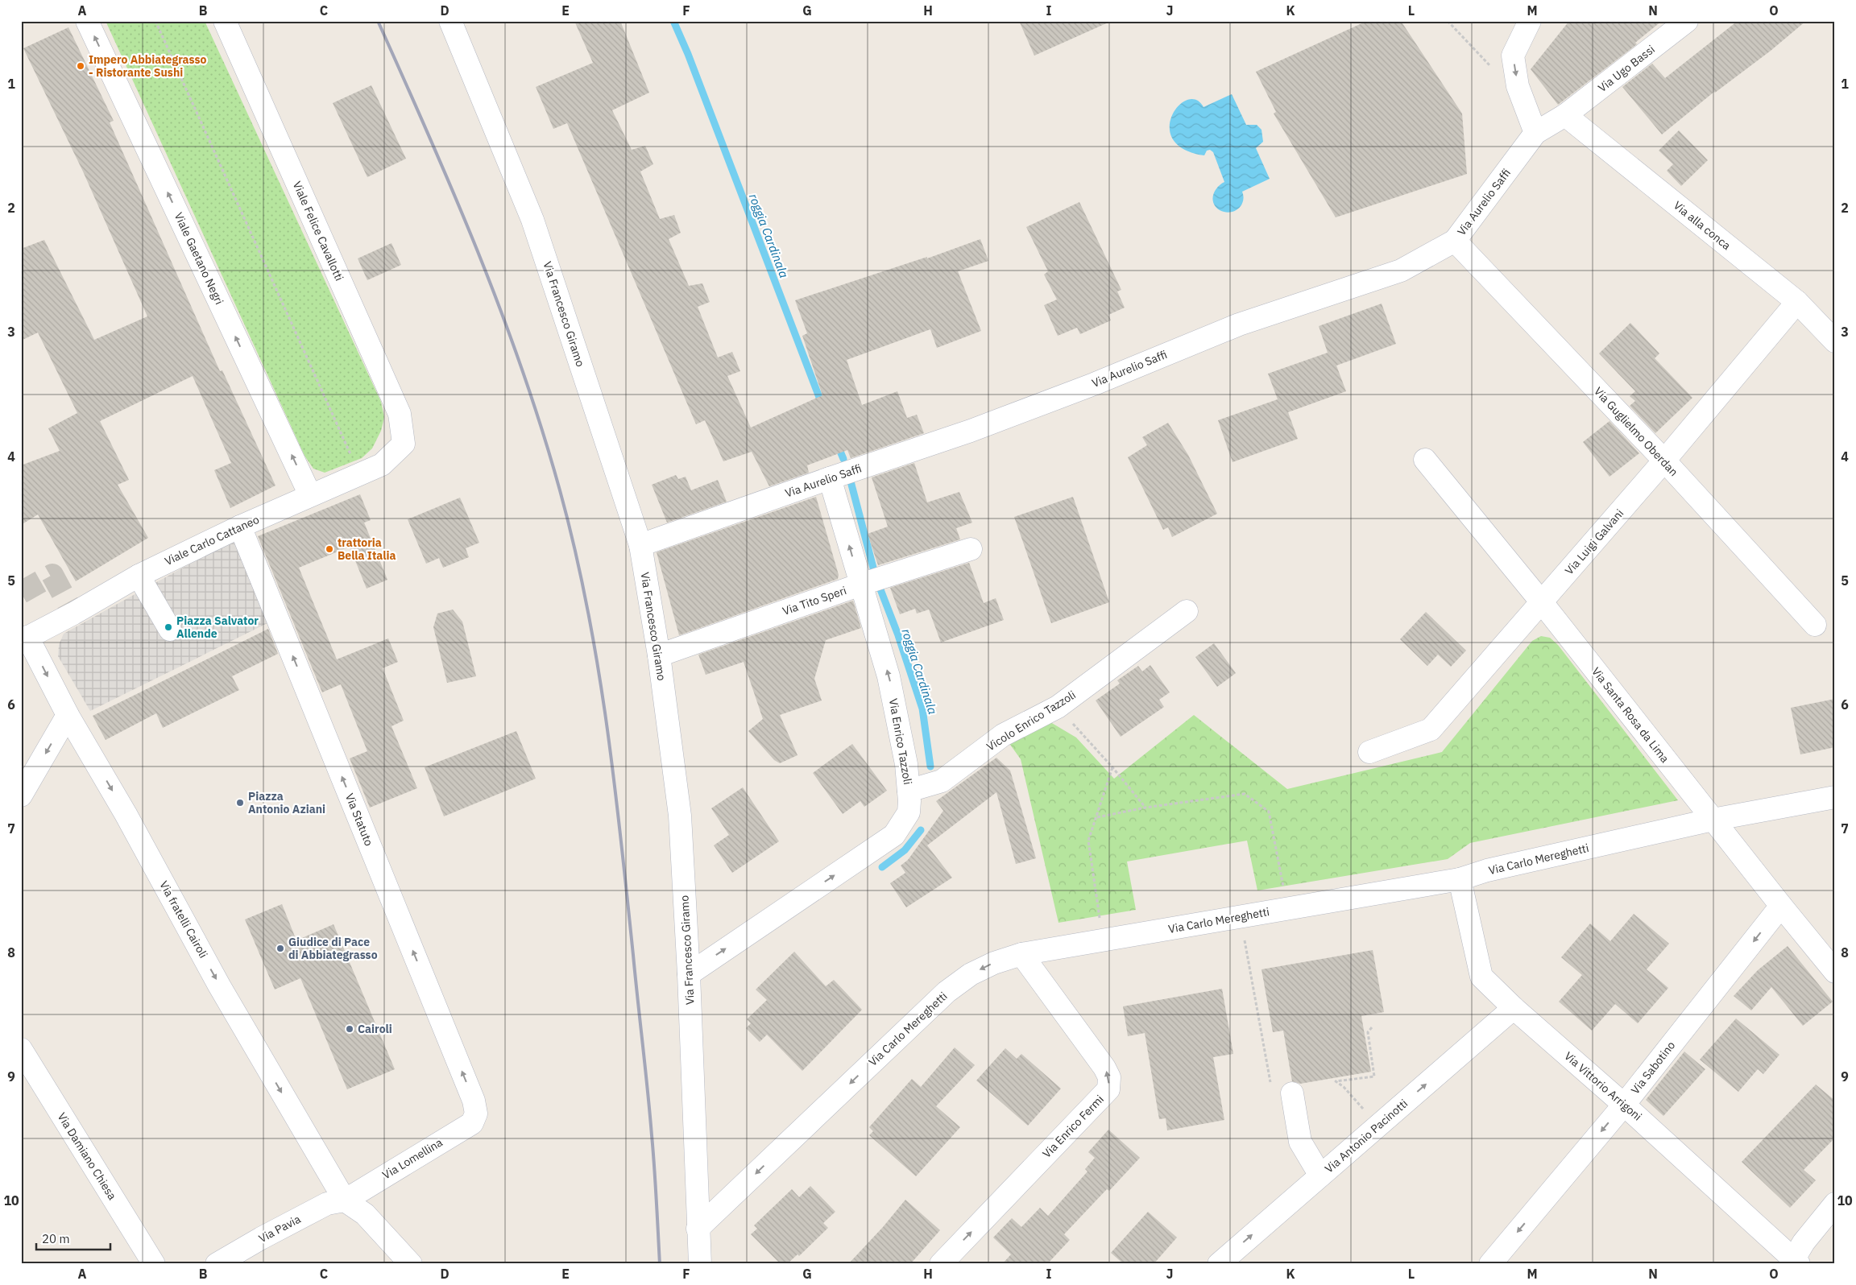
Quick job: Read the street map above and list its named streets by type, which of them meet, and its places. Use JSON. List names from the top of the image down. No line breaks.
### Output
{"streets":{"street":["Via Ugo Bassi","Via Aurelio Saffi","Via alla conca","Viale Felice Cavallotti","Viale Gaetano Negri","Via Francesco Giramo","Via Guglielmo Oberdan","Viale Carlo Cattaneo","Via Luigi Galvani","Via Tito Speri","Via Santa Rosa da Lima","Vicolo Enrico Tazzoli","Via Enrico Tazzoli","Via Statuto","Via Carlo Mereghetti","Via fratelli Cairoli","Via Sabotino","Via Vittorio Arrigoni","Via Enrico Fermi","Via Antonio Pacinotti","Via Damiano Chiesa","Via Lomellina","Via Pavia"]},"crossings":[["Via Ugo Bassi","Via Aurelio Saffi"],["Via Ugo Bassi","Via alla conca"],["Via Aurelio Saffi","Via alla conca"],["Via Aurelio Saffi","Via Francesco Giramo"],["Via Aurelio Saffi","Via Guglielmo Oberdan"],["Via Aurelio Saffi","Via Enrico Tazzoli"],["Via alla conca","Via Luigi Galvani"],["Viale Felice Cavallotti","Viale Carlo Cattaneo"],["Viale Gaetano Negri","Viale Carlo Cattaneo"],["Via Francesco Giramo","Via Tito Speri"],["Via Francesco Giramo","Via Enrico Tazzoli"],["Via Francesco Giramo","Via Carlo Mereghetti"],["Via Guglielmo Oberdan","Via Luigi Galvani"],["Viale Carlo Cattaneo","Via Statuto"],["Viale Carlo Cattaneo","Via fratelli Cairoli"],["Via Luigi Galvani","Via Santa Rosa da Lima"],["Via Tito Speri","Via Enrico Tazzoli"],["Via Santa Rosa da Lima","Via Carlo Mereghetti"],["Via Santa Rosa da Lima","Via Sabotino"],["Vicolo Enrico Tazzoli","Via Enrico Tazzoli"],["Via Statuto","Via Lomellina"],["Via Carlo Mereghetti","Via Vittorio Arrigoni"],["Via Carlo Mereghetti","Via Enrico Fermi"],["Via fratelli Cairoli","Via Lomellina"],["Via fratelli Cairoli","Via Pavia"],["Via Sabotino","Via Vittorio Arrigoni"],["Via Vittorio Arrigoni","Via Antonio Pacinotti"],["Via Lomellina","Via Pavia"]],"one_way":["Viale Gaetano Negri","Via Enrico Tazzoli","Via Statuto","Via fratelli Cairoli","Via Sabotino","Via Antonio Pacinotti"],"water":["roggia Cardinala"],"places":["Impero Abbiategrasso - Ristorante Sushi","trattoria Bella Italia","Piazza Salvator Allende","Piazza Antonio Aziani","Giudice di Pace di Abbiategrasso","Cairoli"],"scale_bar":"20 m","grid":{"columns":["A","B","C","D","E","F","G","H","I","J","K","L","M","N","O"],"rows":["1","2","3","4","5","6","7","8","9","10"]}}
